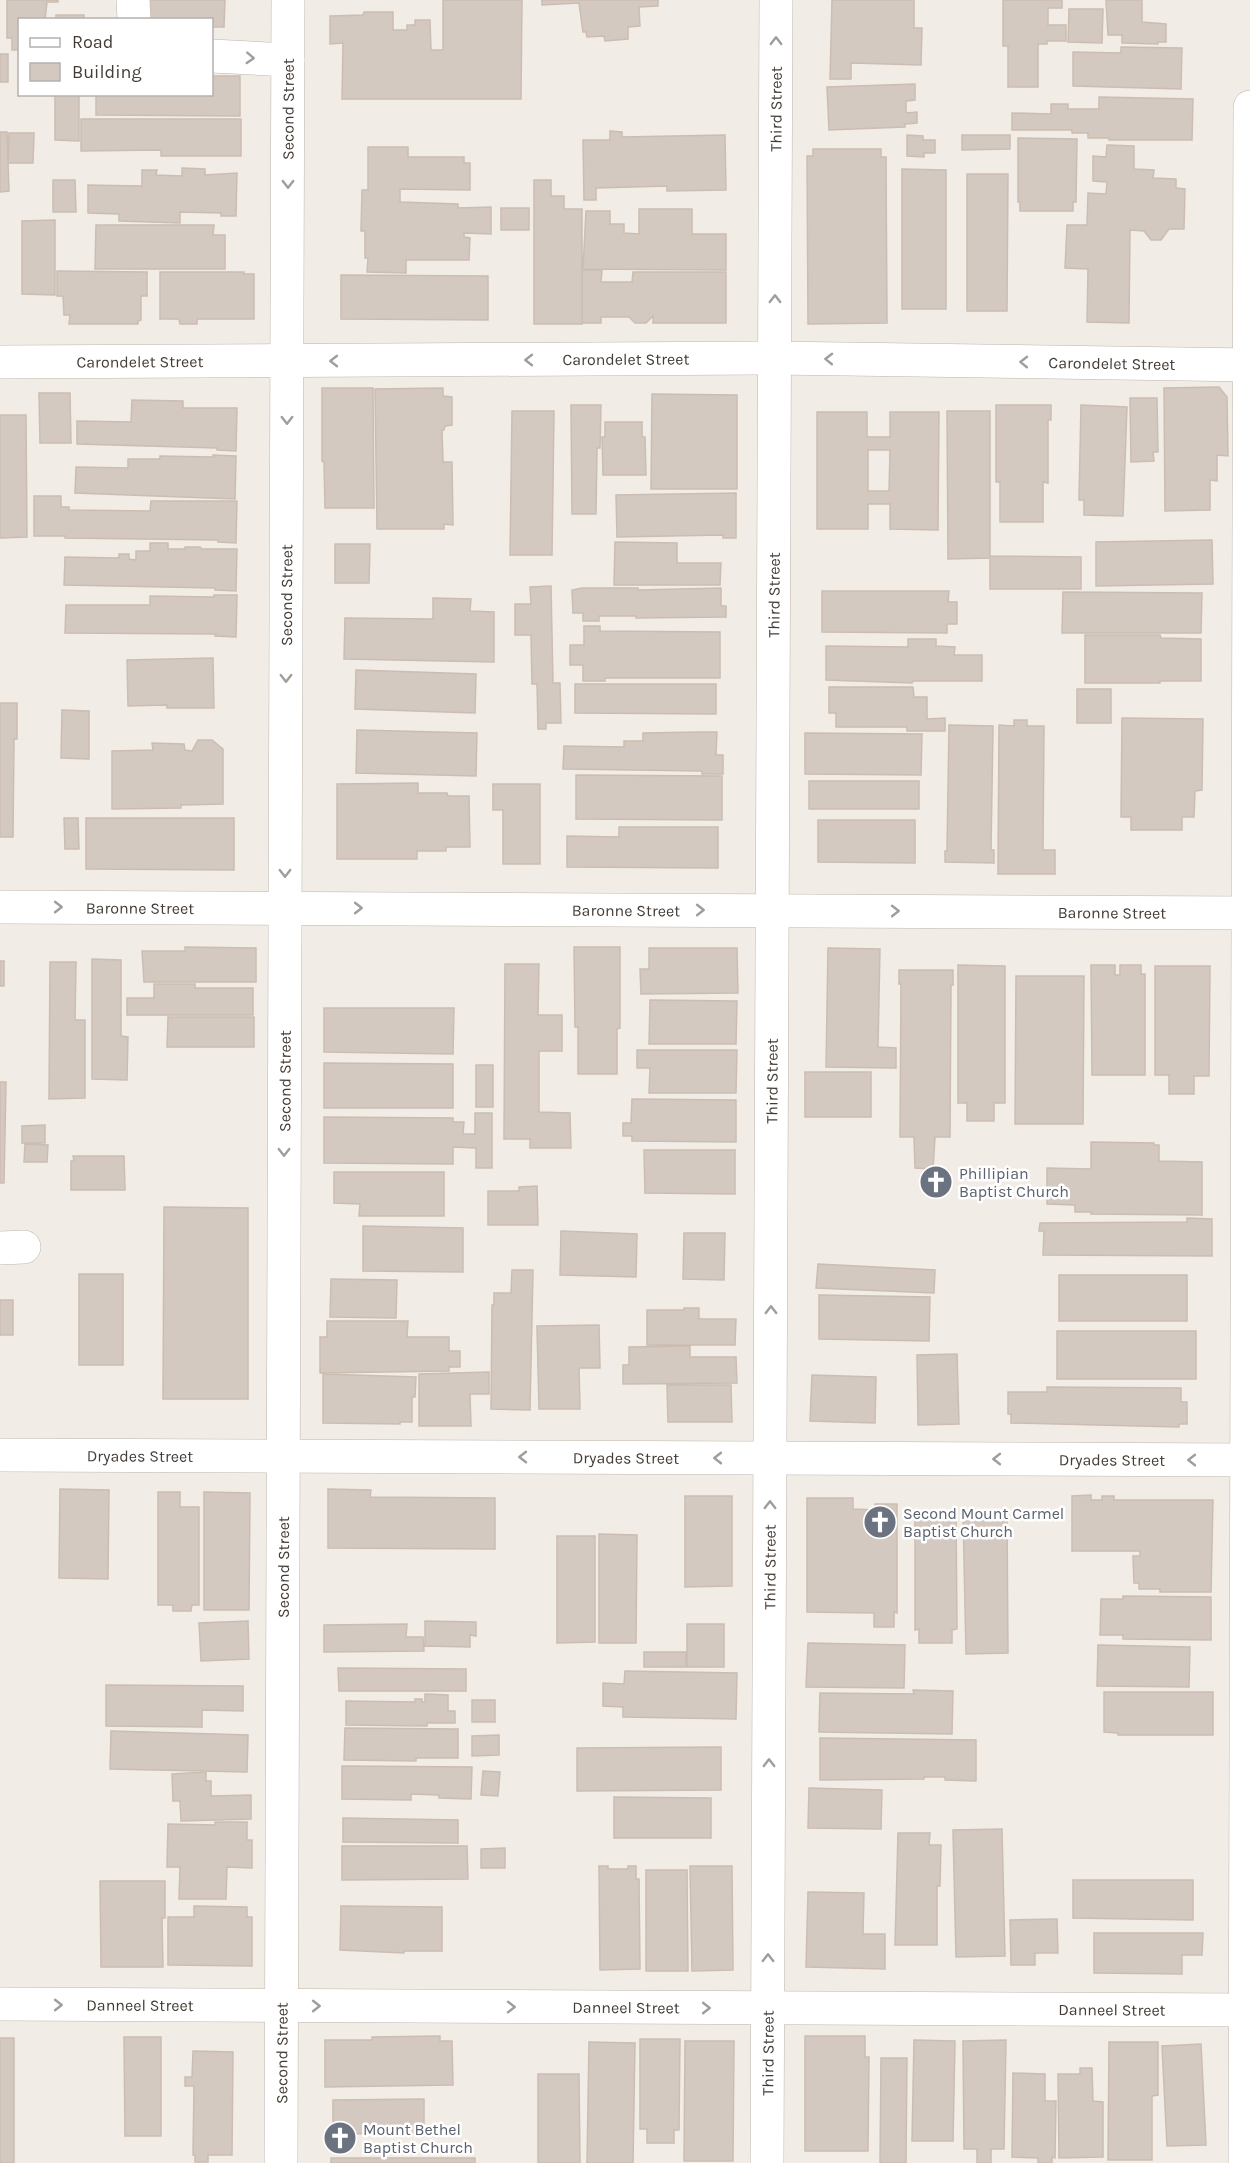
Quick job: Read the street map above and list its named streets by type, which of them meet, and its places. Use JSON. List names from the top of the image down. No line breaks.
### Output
{"streets":{"street":["Second Street","Third Street","Carondelet Street","Baronne Street","Dryades Street","Danneel Street"]},"crossings":[["Second Street","Carondelet Street"],["Second Street","Baronne Street"],["Second Street","Dryades Street"],["Second Street","Danneel Street"],["Third Street","Carondelet Street"],["Third Street","Baronne Street"],["Third Street","Dryades Street"],["Third Street","Danneel Street"]],"one_way":["Second Street","Third Street","Carondelet Street","Baronne Street","Dryades Street","Danneel Street"],"places":{"church":["Phillipian Baptist Church","Second Mount Carmel Baptist Church","Mount Bethel Baptist Church"]},"legend":["Road","Building"]}
